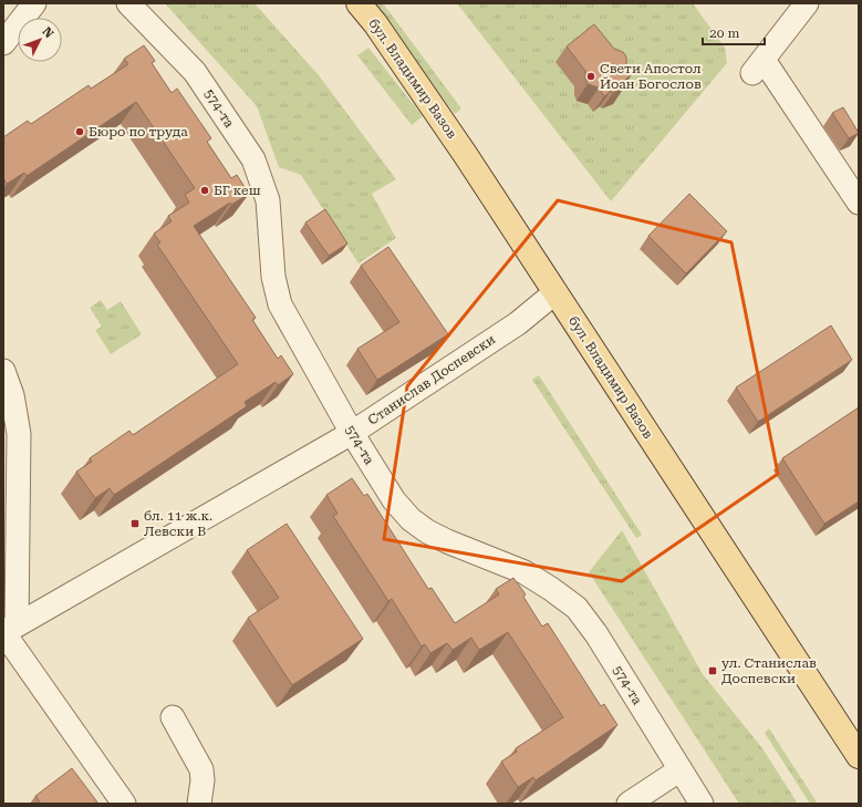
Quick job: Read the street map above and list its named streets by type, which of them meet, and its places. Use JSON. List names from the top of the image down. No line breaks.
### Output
{"streets":{"main road":["бул. Владимир Вазов"],"street":["574-та","Станислав Доспевски"]},"crossings":[["бул. Владимир Вазов","Станислав Доспевски"],["574-та","Станислав Доспевски"]],"places":{"other":["Свети Апостол Йоан Богослов","Бюро по труда","БГ кеш"],"transit":["бл. 11 ж.к. Левски В","ул. Станислав Доспевски"]},"scale_bar":"20 m","north":"top right"}
